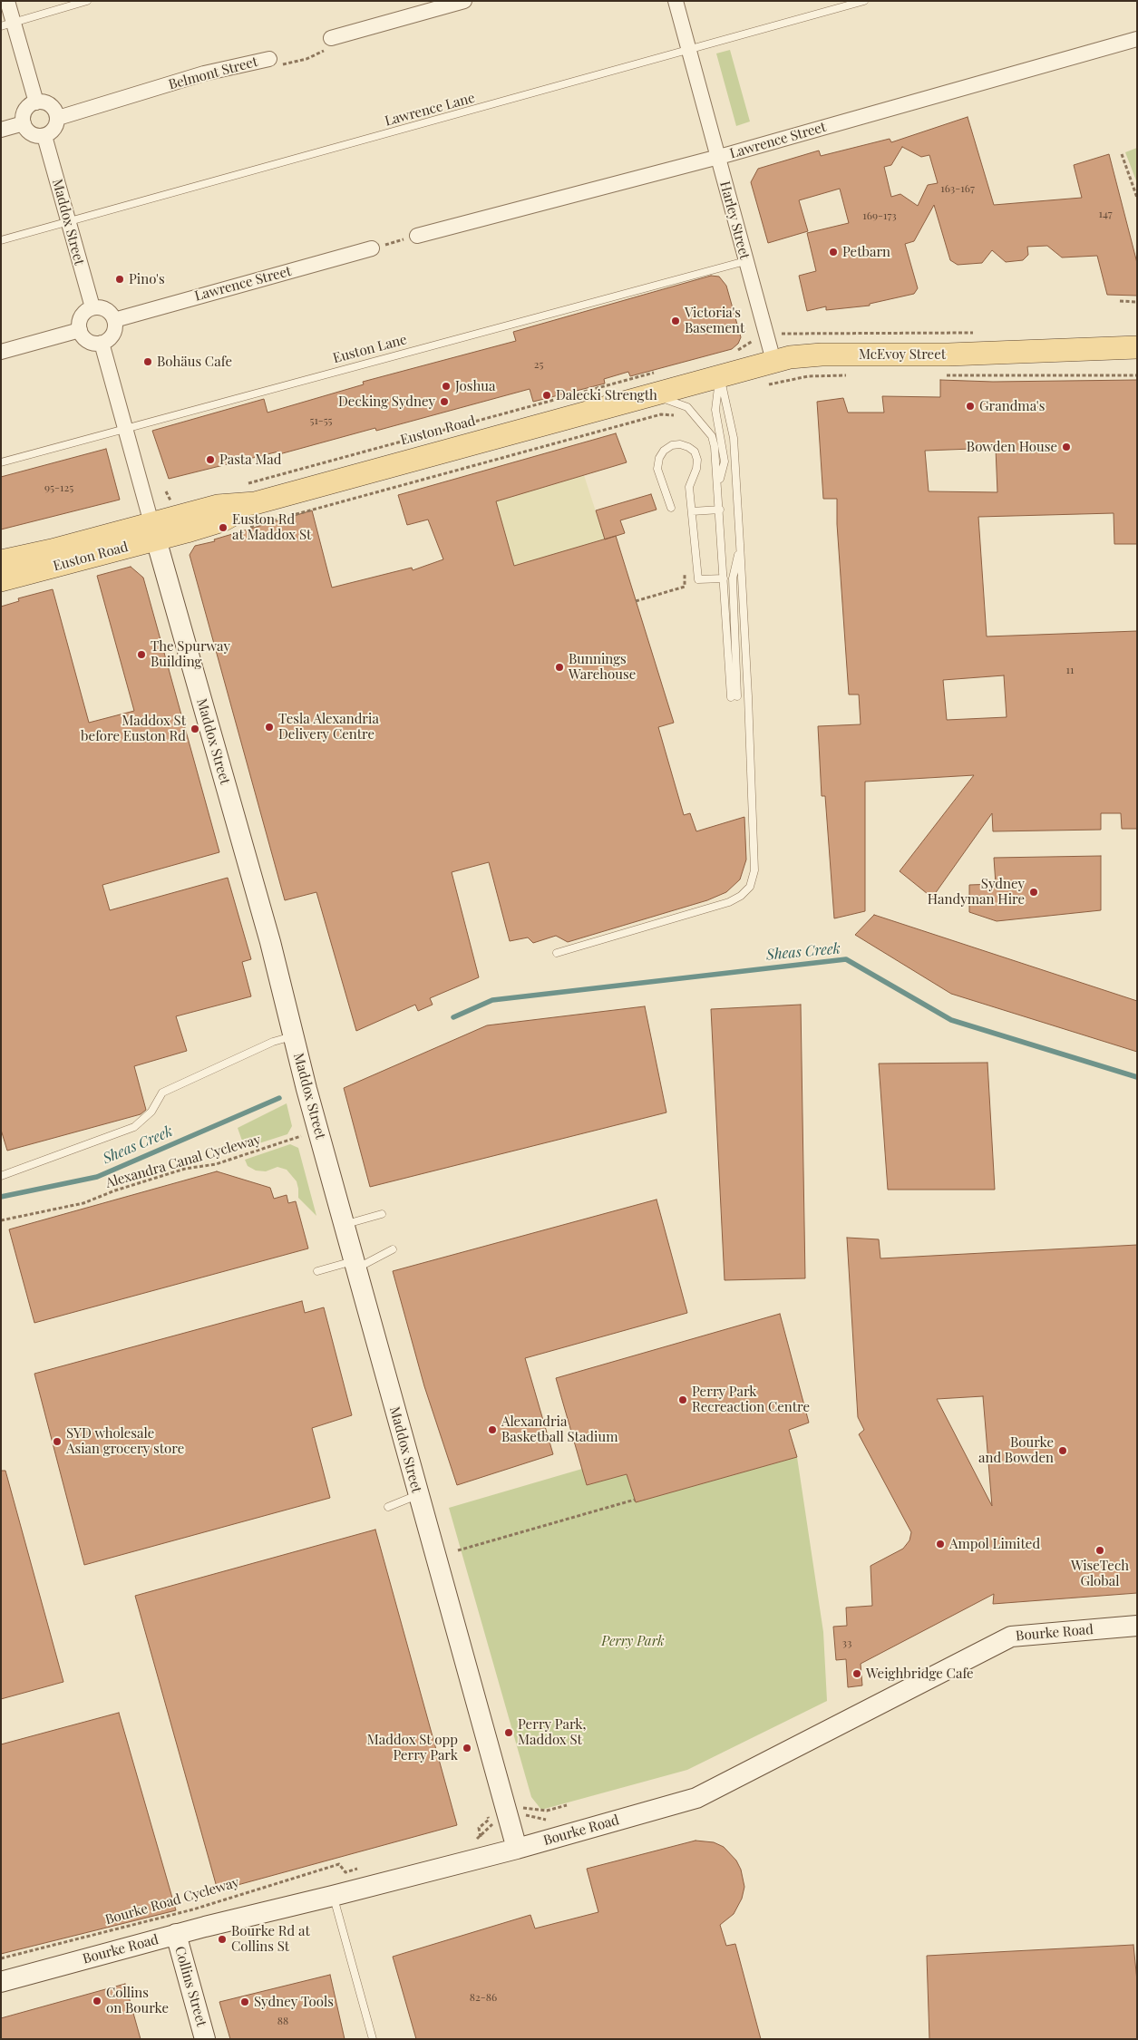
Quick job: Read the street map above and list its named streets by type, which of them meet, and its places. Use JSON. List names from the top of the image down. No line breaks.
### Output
{"streets":{"main road":["McEvoy Street","Euston Road"],"street":["Belmont Street","Lawrence Street","Harley Street","Maddox Street","Bourke Road","Collins Street"],"lane":["Lawrence Lane","Euston Lane"],"path":["Alexandra Canal Cycleway","Bourke Road Cycleway"]},"crossings":[["Belmont Street","Maddox Street"],["Lawrence Lane","Harley Street"],["Lawrence Lane","Maddox Street"],["Lawrence Street","Harley Street"],["Lawrence Street","Maddox Street"],["Harley Street","Euston Lane"],["Harley Street","McEvoy Street"],["Maddox Street","Euston Lane"],["Maddox Street","Euston Road"],["Maddox Street","Alexandra Canal Cycleway"],["Maddox Street","Bourke Road"],["McEvoy Street","Euston Road"],["Bourke Road","Collins Street"]],"water":["Sheas Creek"],"parks":["Perry Park"],"places":["Petbarn","Pino's","Victoria's Basement","Bohäus Cafe","Joshua","Dalecki Strength","Decking Sydney","Grandma's","Bowden House","Pasta Mad","Euston Rd at Maddox St","The Spurway Building","Bunnings Warehouse","Tesla Alexandria Delivery Centre","Maddox St before Euston Rd","Sydney Handyman Hire","Perry Park Recreaction Centre","Alexandria Basketball Stadium","SYD wholesale Asian grocery store","Bourke and Bowden","Ampol Limited","WiseTech Global","Weighbridge Cafe","Perry Park, Maddox St","Maddox St opp Perry Park","Bourke Rd at Collins St","Collins on Bourke","Sydney Tools"],"house_numbers":["163-167","147","169-173","25","51-55","95-125","11","33","82-86","88"]}
